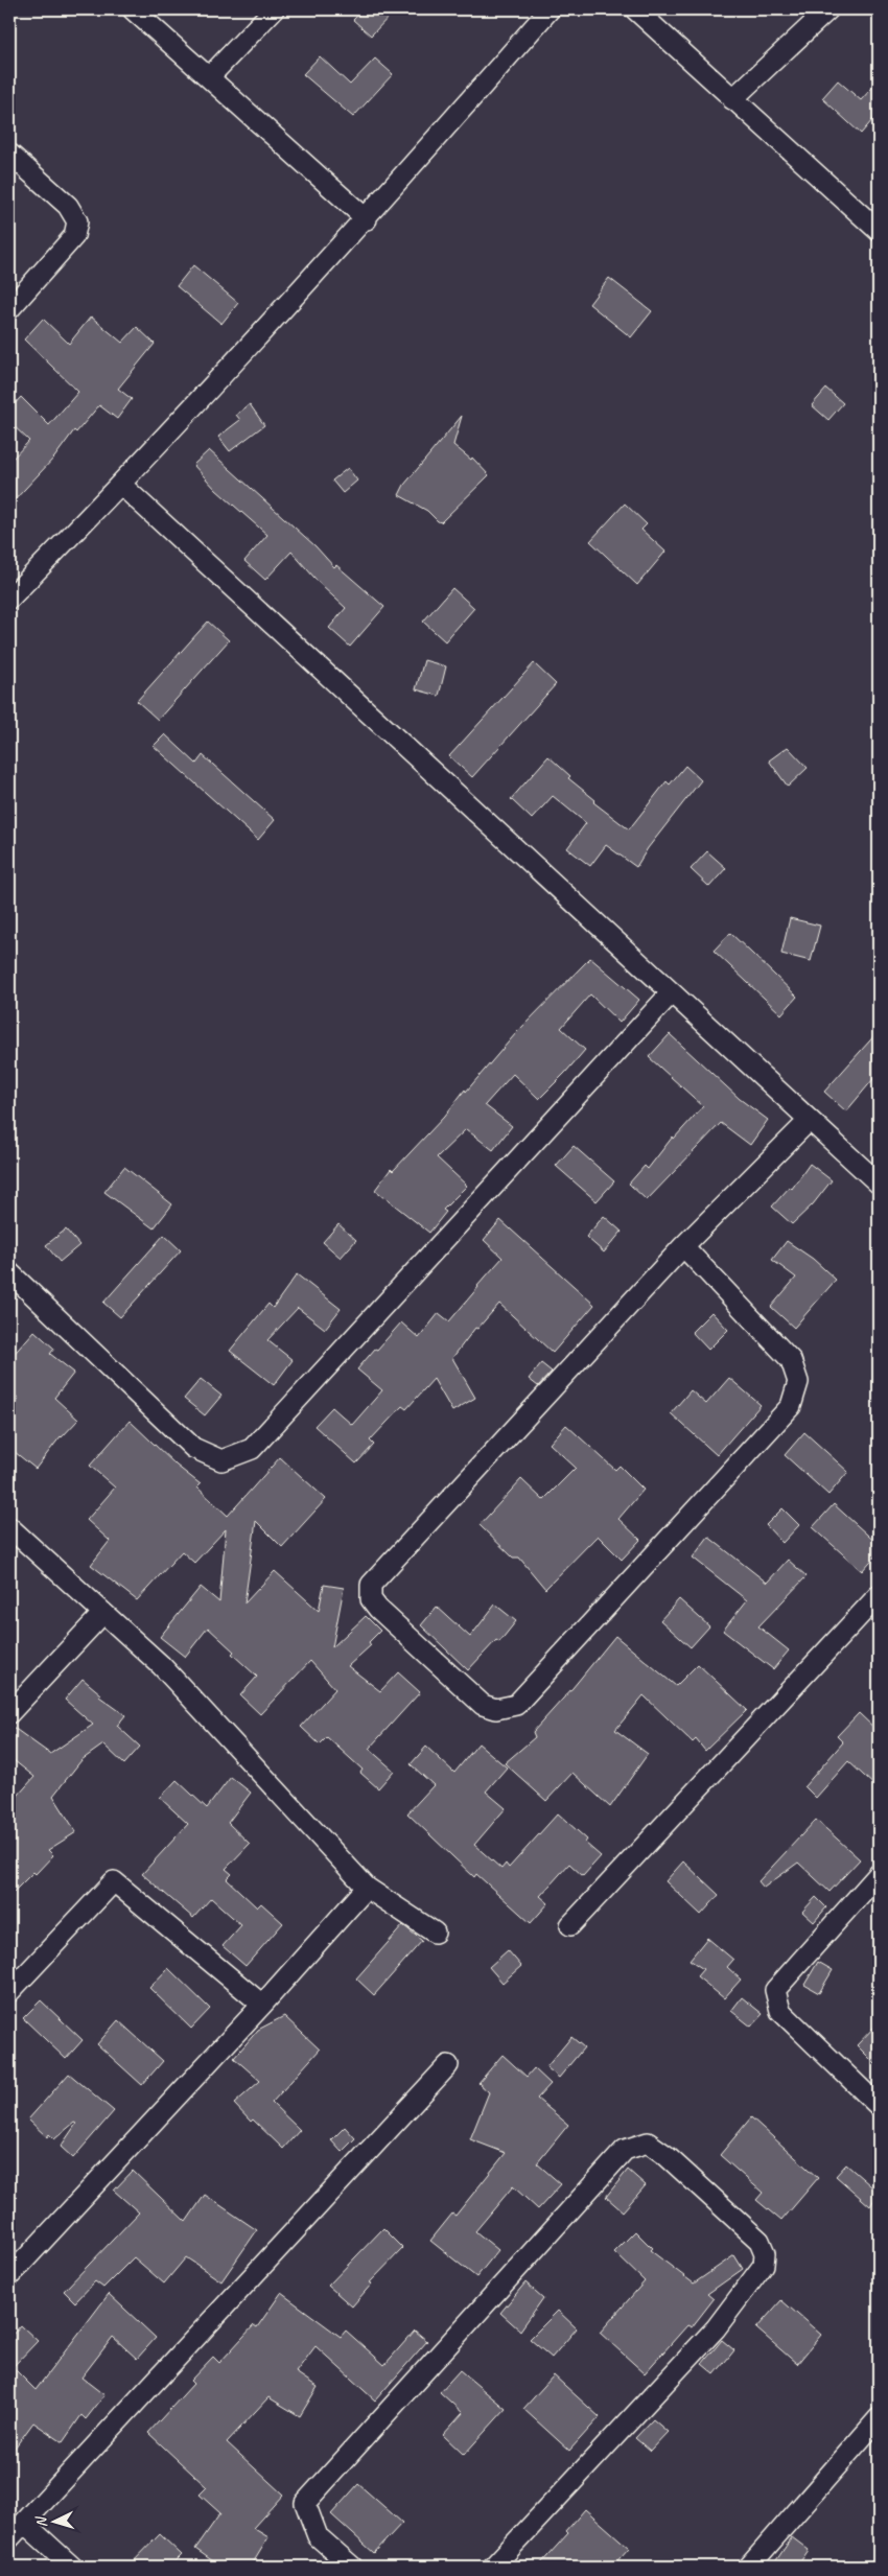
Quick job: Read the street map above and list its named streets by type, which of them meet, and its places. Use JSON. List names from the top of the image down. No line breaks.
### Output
{"north":"left"}
